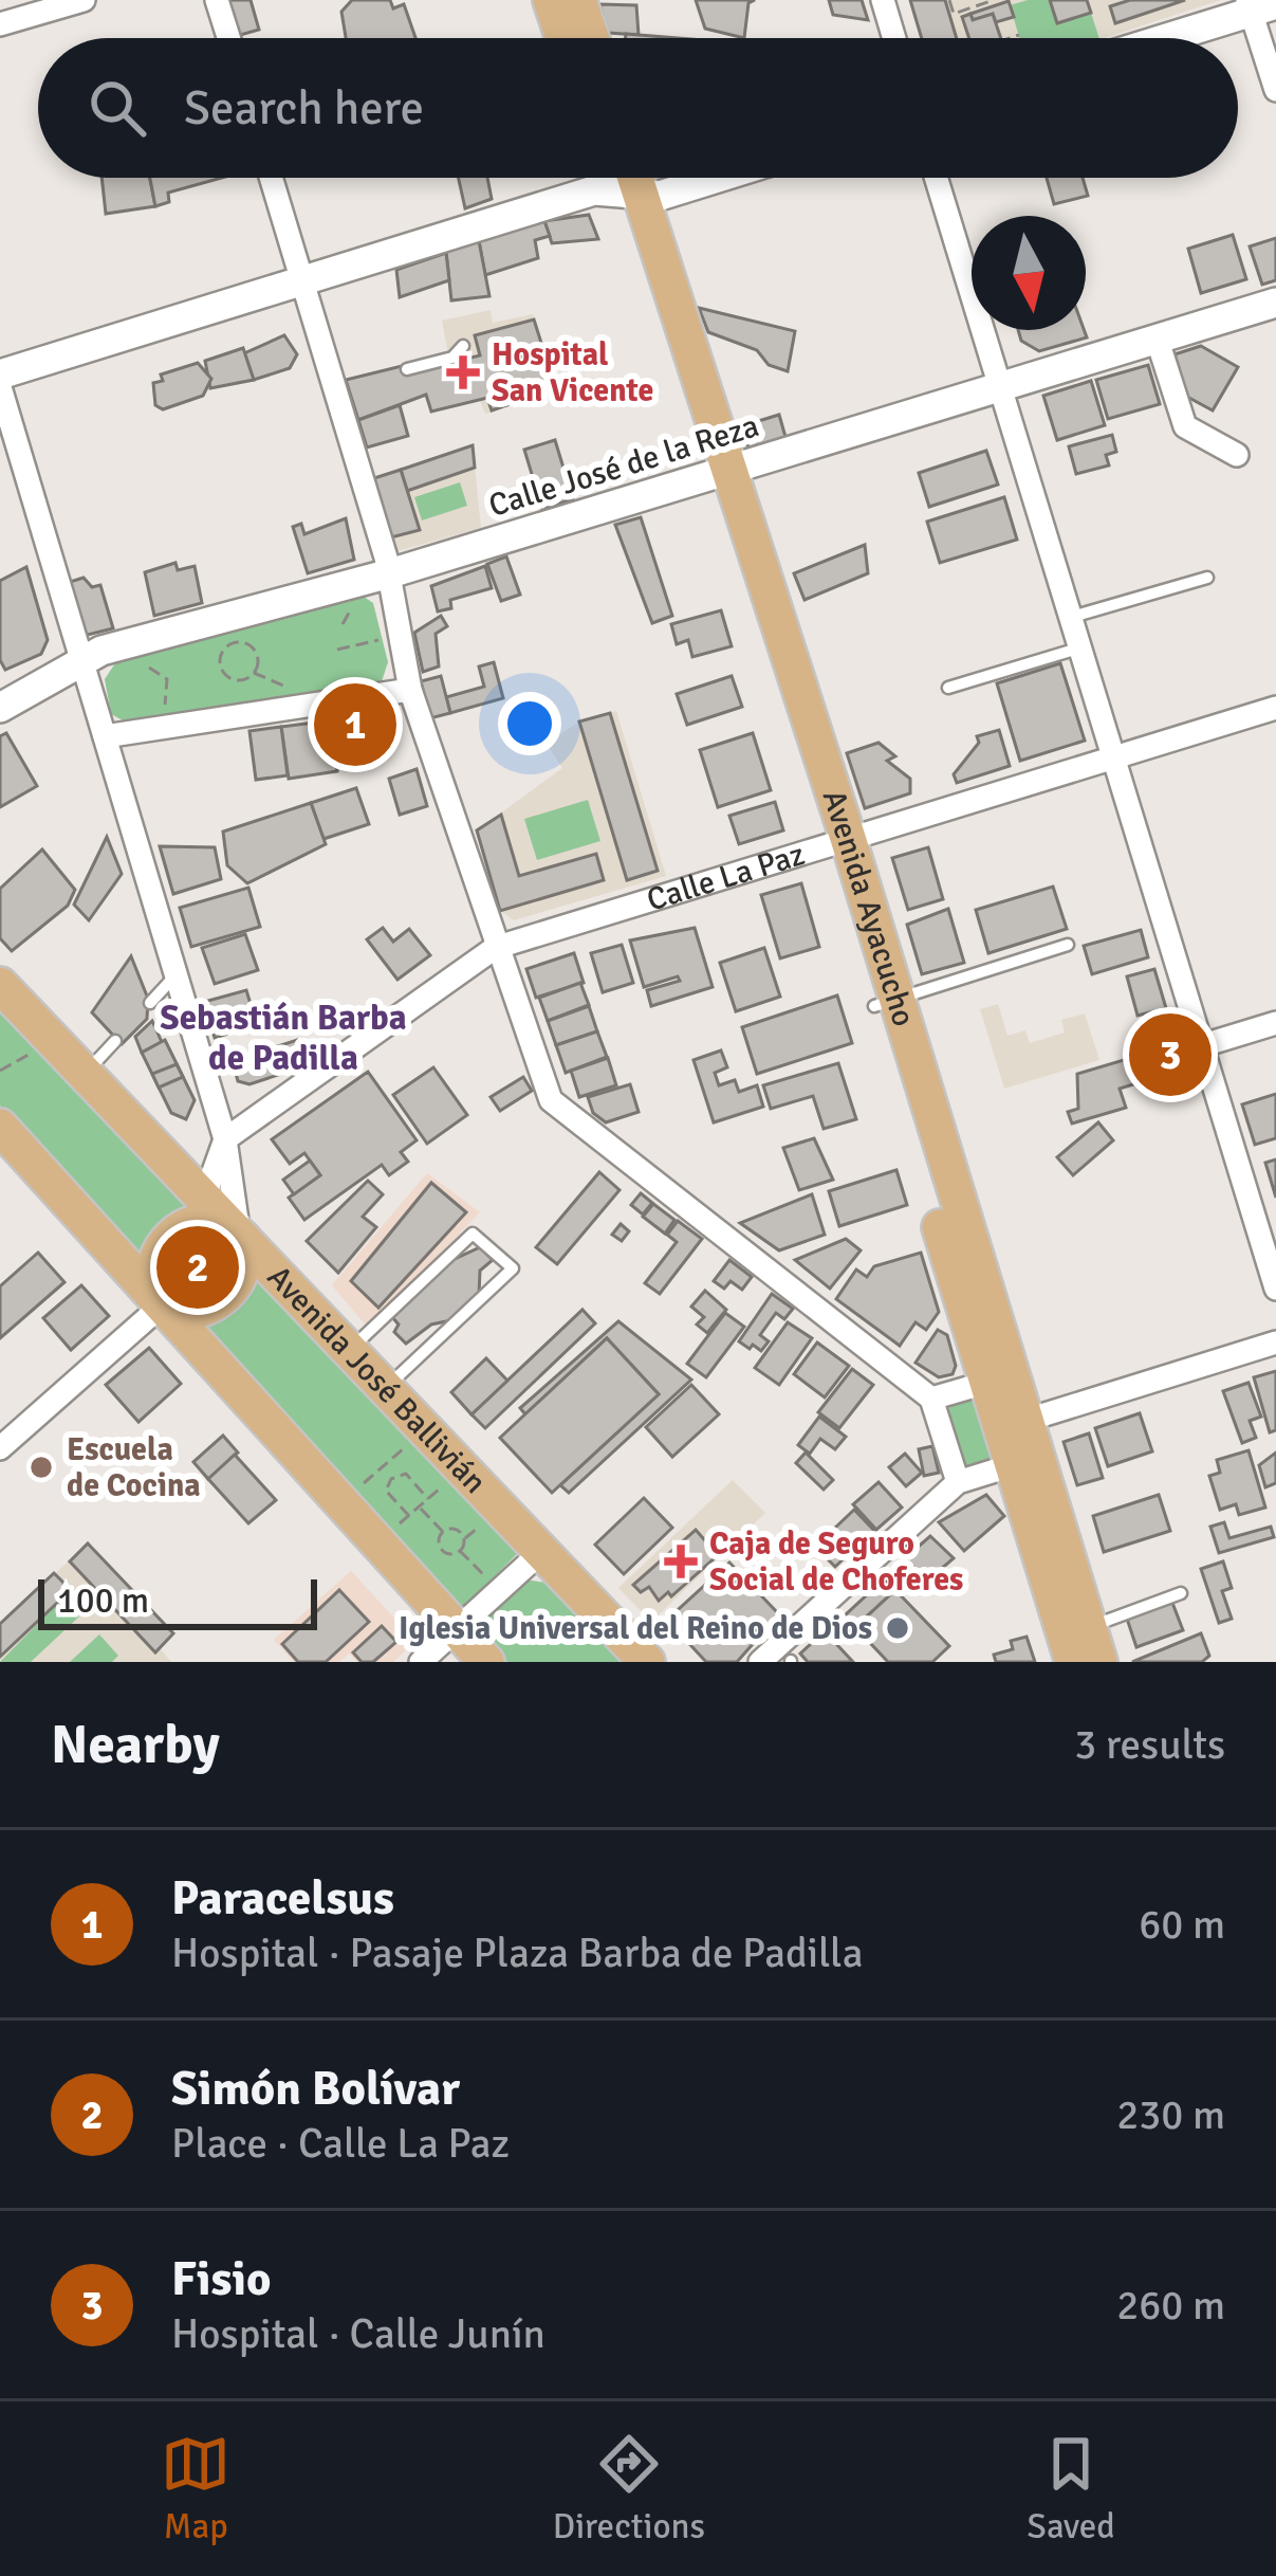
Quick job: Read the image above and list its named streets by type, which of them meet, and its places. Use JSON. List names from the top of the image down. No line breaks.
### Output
{"streets":{"main road":["Calle José de la Reza","Avenida Ayacucho","Avenida José Ballivián"],"street":["Calle La Paz"]},"crossings":[["Calle José de la Reza","Avenida Ayacucho"],["Calle La Paz","Avenida Ayacucho"]],"districts":["Sebastián Barba de Padilla"],"places":{"health":["Hospital San Vicente","Caja de Seguro Social de Choferes"],"other":["Escuela de Cocina","Iglesia Universal del Reino de Dios"]},"scale_bar":"100 m","north":"bottom","page":{"search":"Search here","pins":["1","3","2"],"scale":"100 m","heading":["Nearby","3 results"],"list":[{"mark":"1","name":"Paracelsus","note":"Hospital · Pasaje Plaza Barba de Padilla","value":"60 m"},{"mark":"2","name":"Simón Bolívar","note":"Place · Calle La Paz","value":"230 m"},{"mark":"3","name":"Fisio","note":"Hospital · Calle Junín","value":"260 m"}],"nav":["Map","Directions","Saved"]}}
